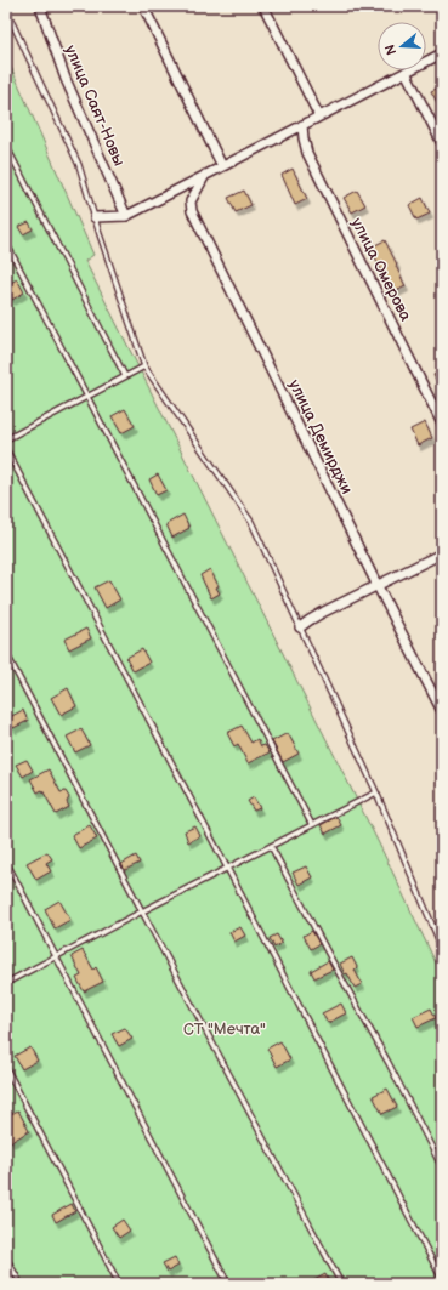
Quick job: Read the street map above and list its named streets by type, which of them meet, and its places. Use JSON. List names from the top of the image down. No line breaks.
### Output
{"streets":{"street":["улица Саят-Новы","улица Омерова","улица Демирджи"]},"parks":["СТ \"Мечта\""],"north":"left"}
